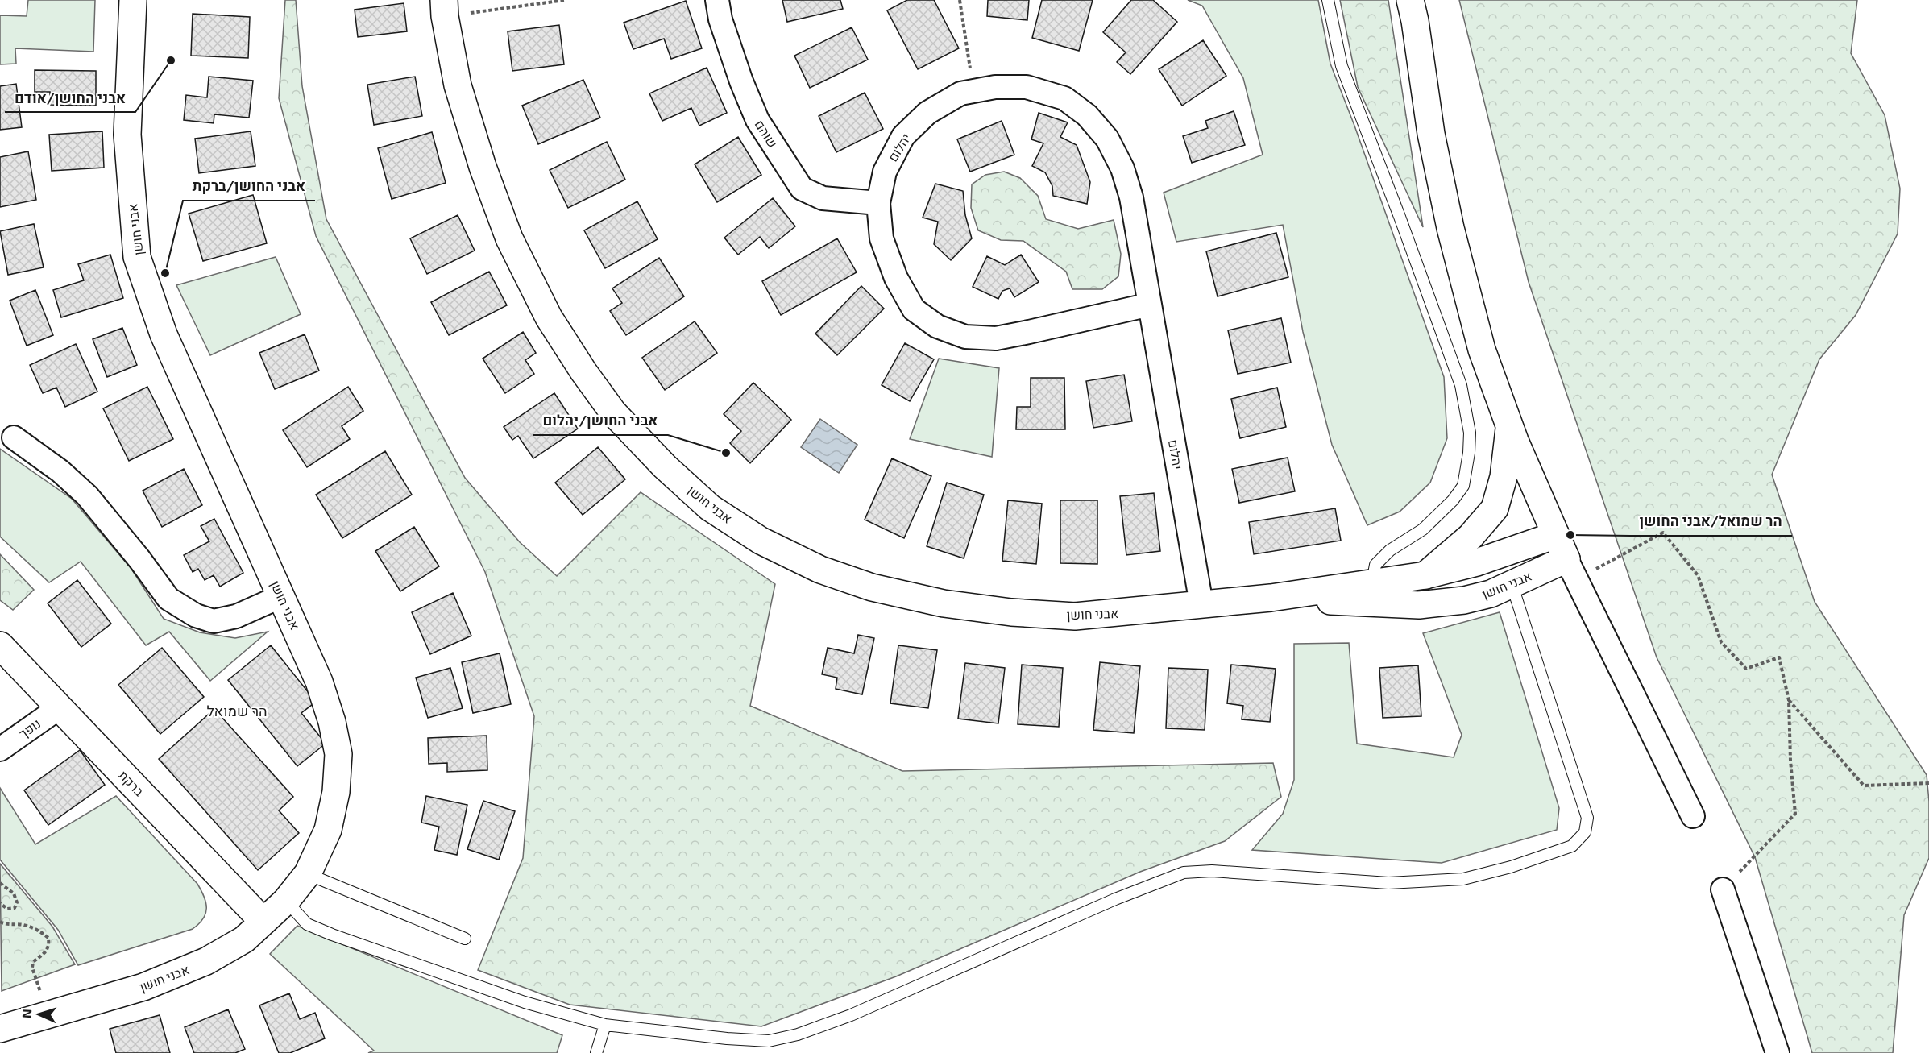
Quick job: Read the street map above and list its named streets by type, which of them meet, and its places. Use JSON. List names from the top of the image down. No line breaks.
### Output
{"streets":{"street":["שוהם","יהלום","אבני חושן","נופך","ברקת"]},"crossings":[["שוהם","יהלום"],["יהלום","אבני חושן"],["אבני חושן","ברקת"],["נופך","ברקת"]],"districts":["הר שמואל"],"places":["אבני החושן/אודם","אבני החושן/ברקת","אבני החושן/יהלום","הר שמואל/אבני החושן"],"north":"left"}
